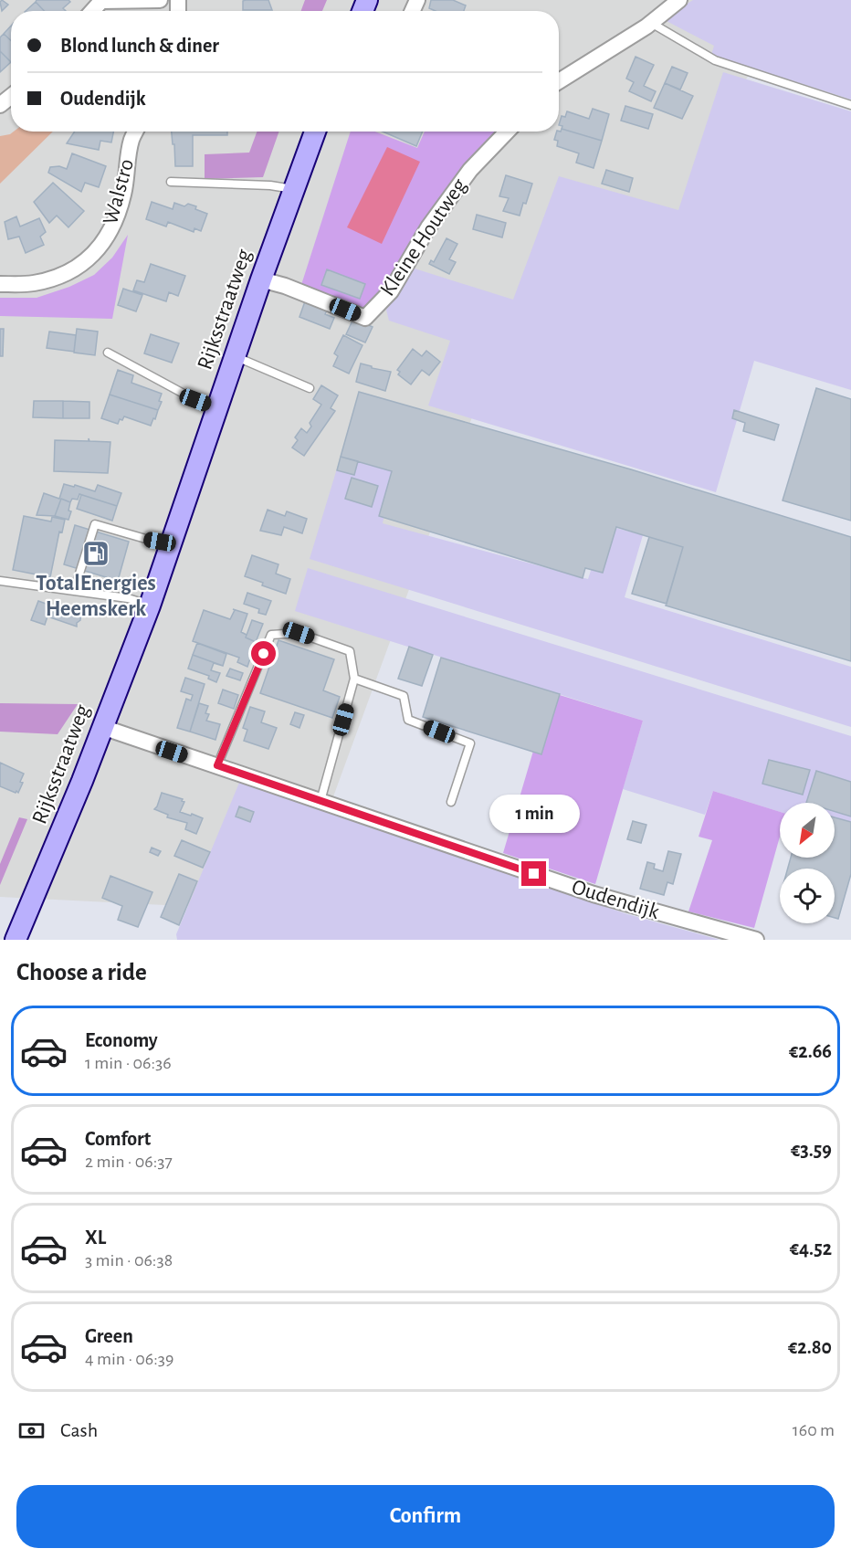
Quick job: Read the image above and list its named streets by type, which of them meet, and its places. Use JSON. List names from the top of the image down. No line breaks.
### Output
{"streets":{"main road":["Rijksstraatweg"],"street":["Walstro","Kleine Houtweg","Oudendijk"]},"crossings":[["Kleine Houtweg","Rijksstraatweg"],["Rijksstraatweg","Oudendijk"]],"places":{"fuel station":["TotalEnergies Heemskerk"]},"north":"bottom left","page":{"banner":["Blond lunch & diner","Oudendijk"],"bubble":"1 min","heading":"Choose a ride","list":[{"name":"Economy","note":"1 min · 06:36","value":"€2.66"},{"name":"Comfort","note":"2 min · 06:37","value":"€3.59"},{"name":"XL","note":"3 min · 06:38","value":"€4.52"},{"name":"Green","note":"4 min · 06:39","value":"€2.80"}],"pay":["Cash","160 m"],"buttons":"Confirm"}}
